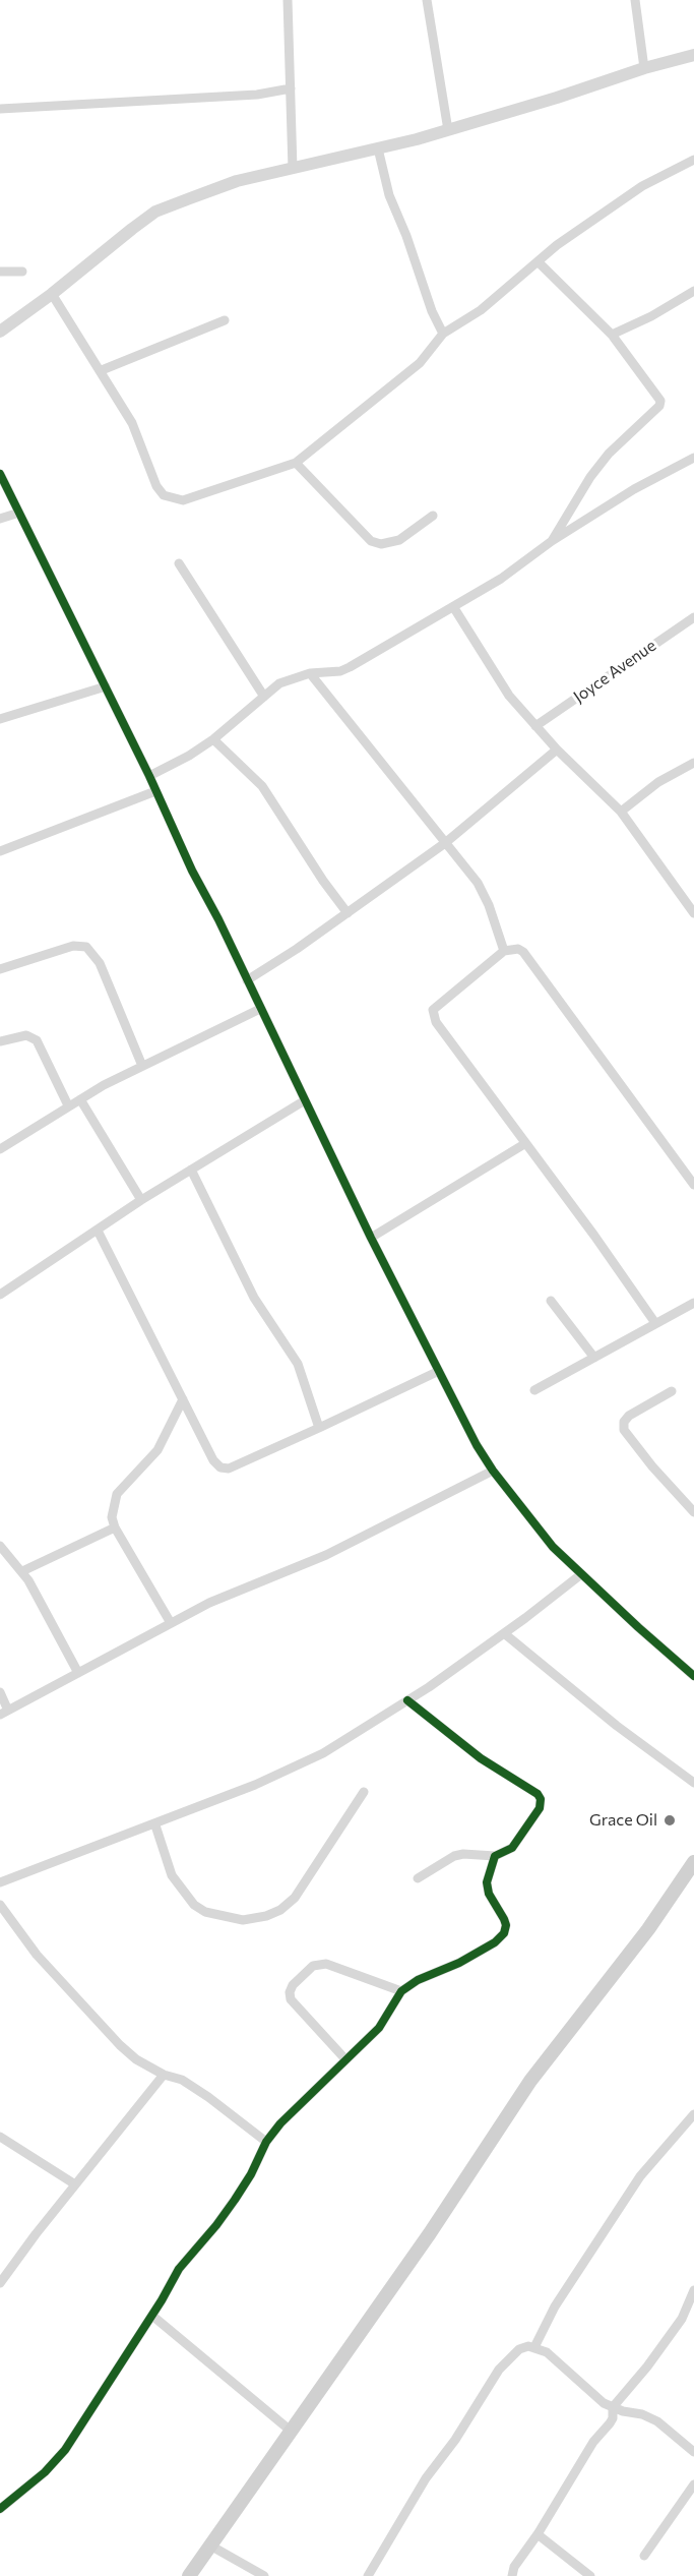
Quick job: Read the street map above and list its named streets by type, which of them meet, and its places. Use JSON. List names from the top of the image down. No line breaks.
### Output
{"streets":{"street":["Joyce Avenue"]},"places":["Grace Oil"]}
